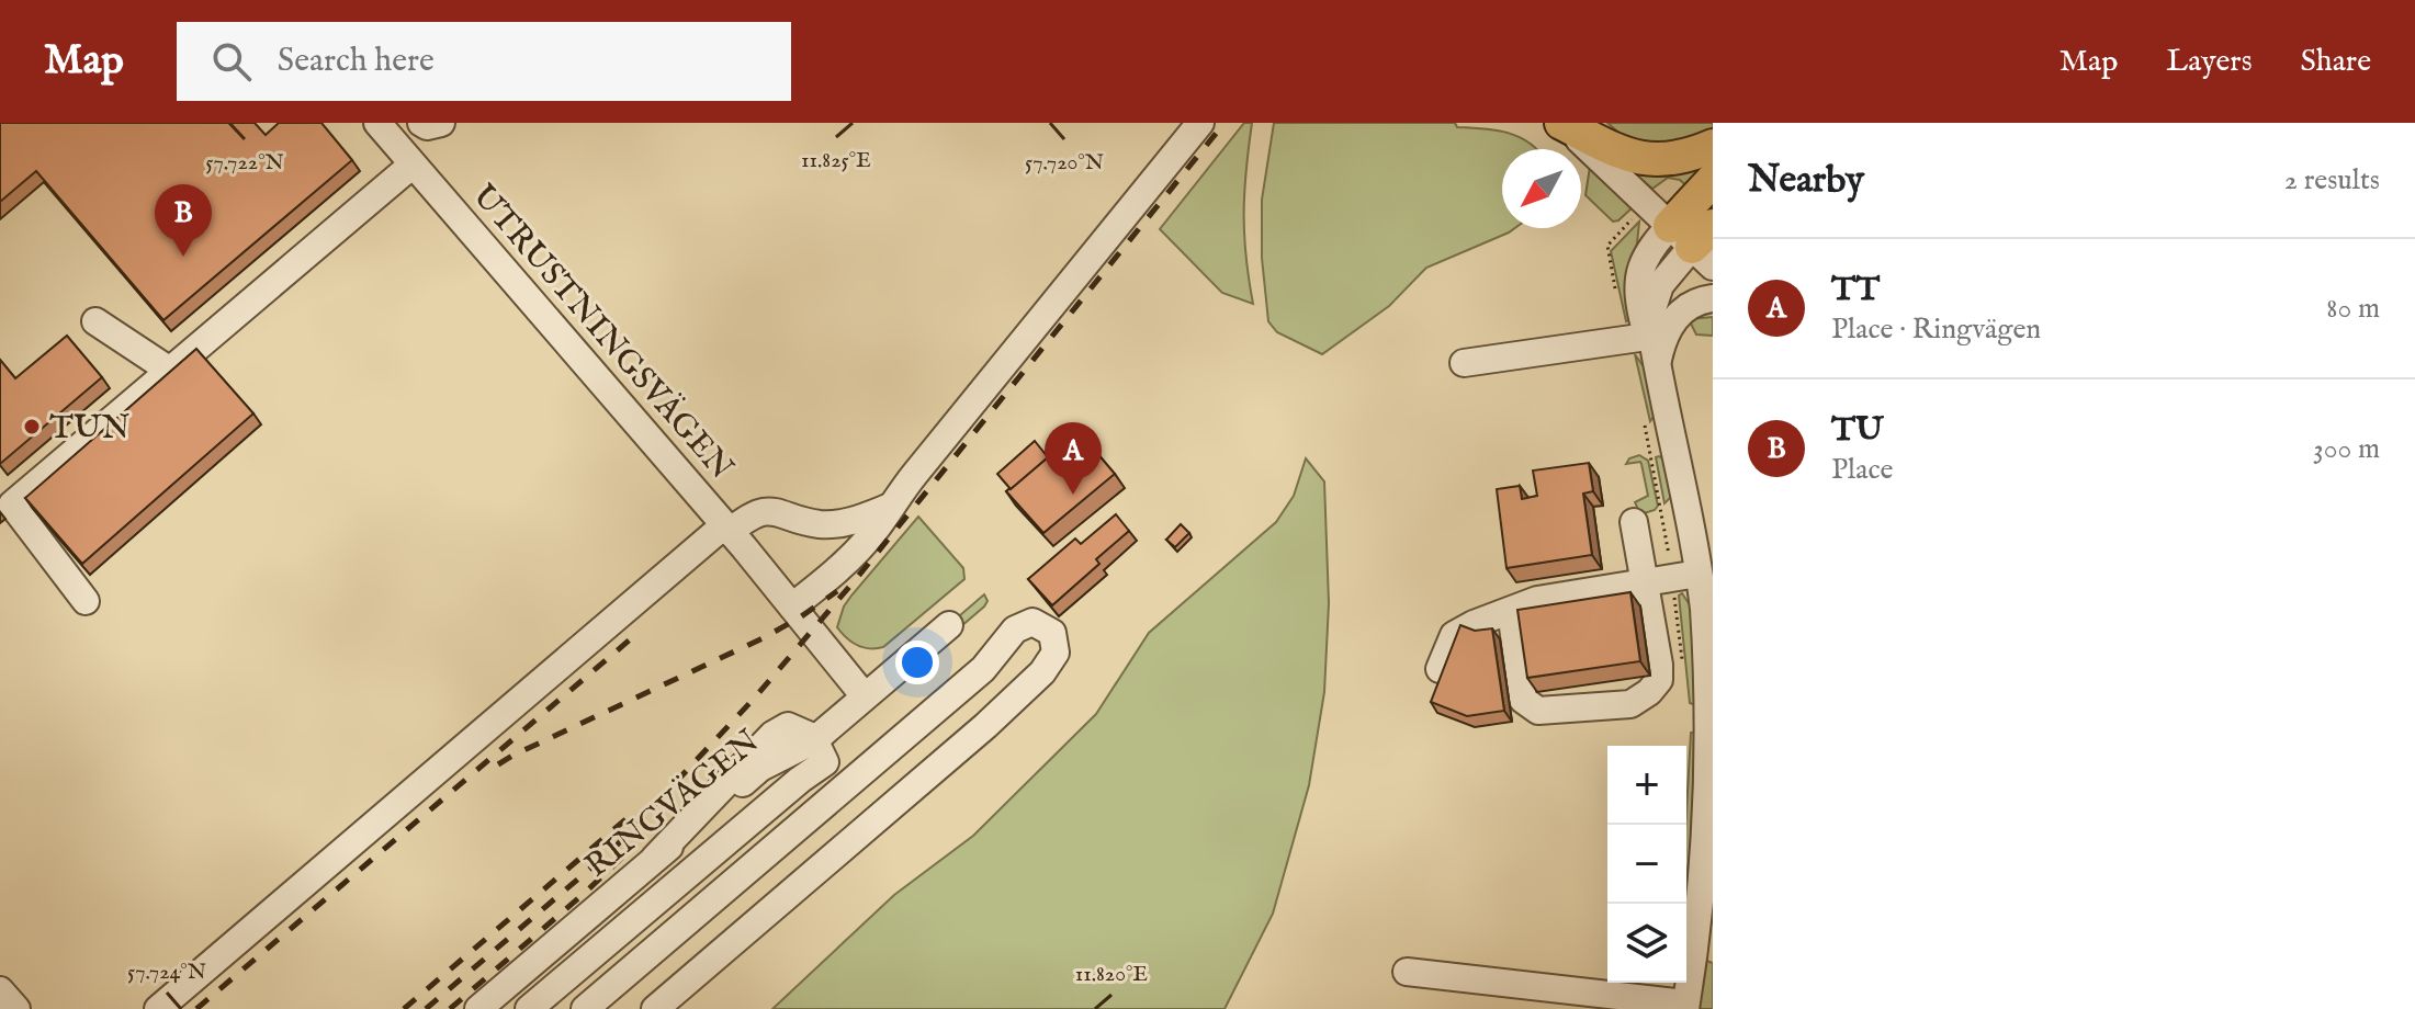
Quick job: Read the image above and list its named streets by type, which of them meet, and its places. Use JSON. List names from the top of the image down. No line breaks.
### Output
{"streets":{"street":["UTRUSTNINGSVÄGEN","RINGVÄGEN"]},"places":["TUN"],"north":"bottom left","page":{"header":"Map","search":"Search here","nav":["Map","Layers","Share"],"heading":["Nearby","2 results"],"pins":["B","A"],"list":[{"mark":"A","name":"TT","note":"Place · Ringvägen","value":"80 m"},{"mark":"B","name":"TU","note":"Place","value":"300 m"}],"map_buttons":["+","−"]},"coordinates":["11.825°E","57.722°N","57.720°N","57.724°N","11.820°E"]}
